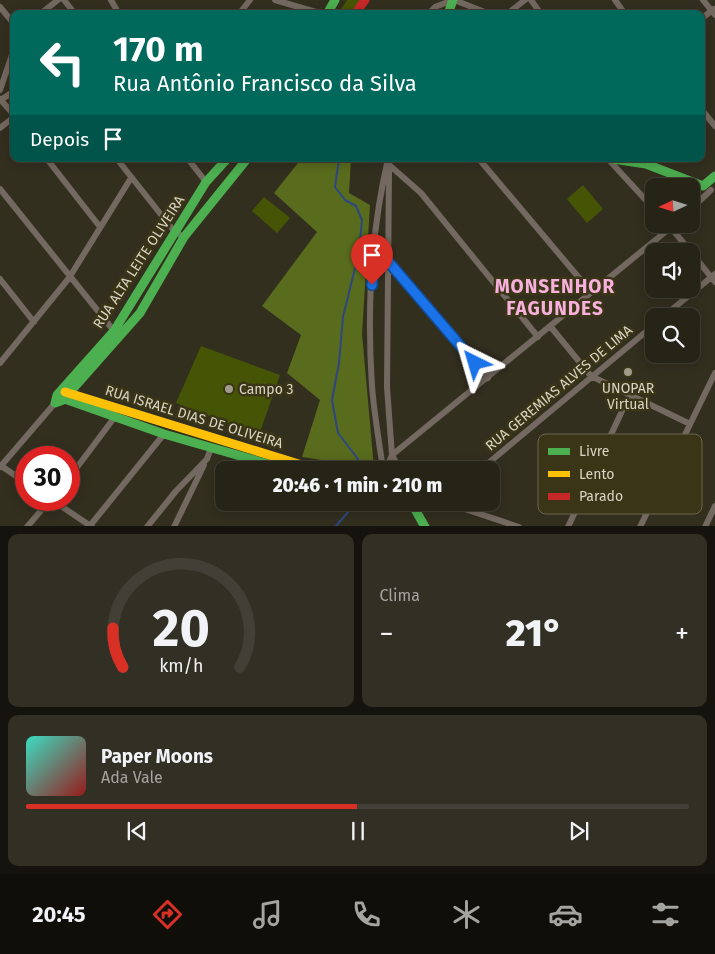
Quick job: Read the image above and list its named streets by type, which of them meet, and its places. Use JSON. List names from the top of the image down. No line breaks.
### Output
{"streets":{"main road":["RUA ALTA LEITE OLIVEIRA","RUA ISRAEL DIAS DE OLIVEIRA"],"street":["RUA GEREMIAS ALVES DE LIMA"]},"crossings":[["RUA ALTA LEITE OLIVEIRA","RUA ISRAEL DIAS DE OLIVEIRA"]],"districts":["MONSENHOR FAGUNDES"],"places":["UNOPAR Virtual","Campo 3"],"legend":["Livre","Lento","Parado"],"north":"left","page":{"turn":["170 m","Rua Antônio Francisco da Silva"],"then":"Depois","limit":"30","trip":"20:46 · 1 min · 210 m","tile":"Clima","heat":["−","21°","+"],"song":["Paper Moons","Ada Vale"],"tabs":"20:45","gauge":["20","km/h"]}}
